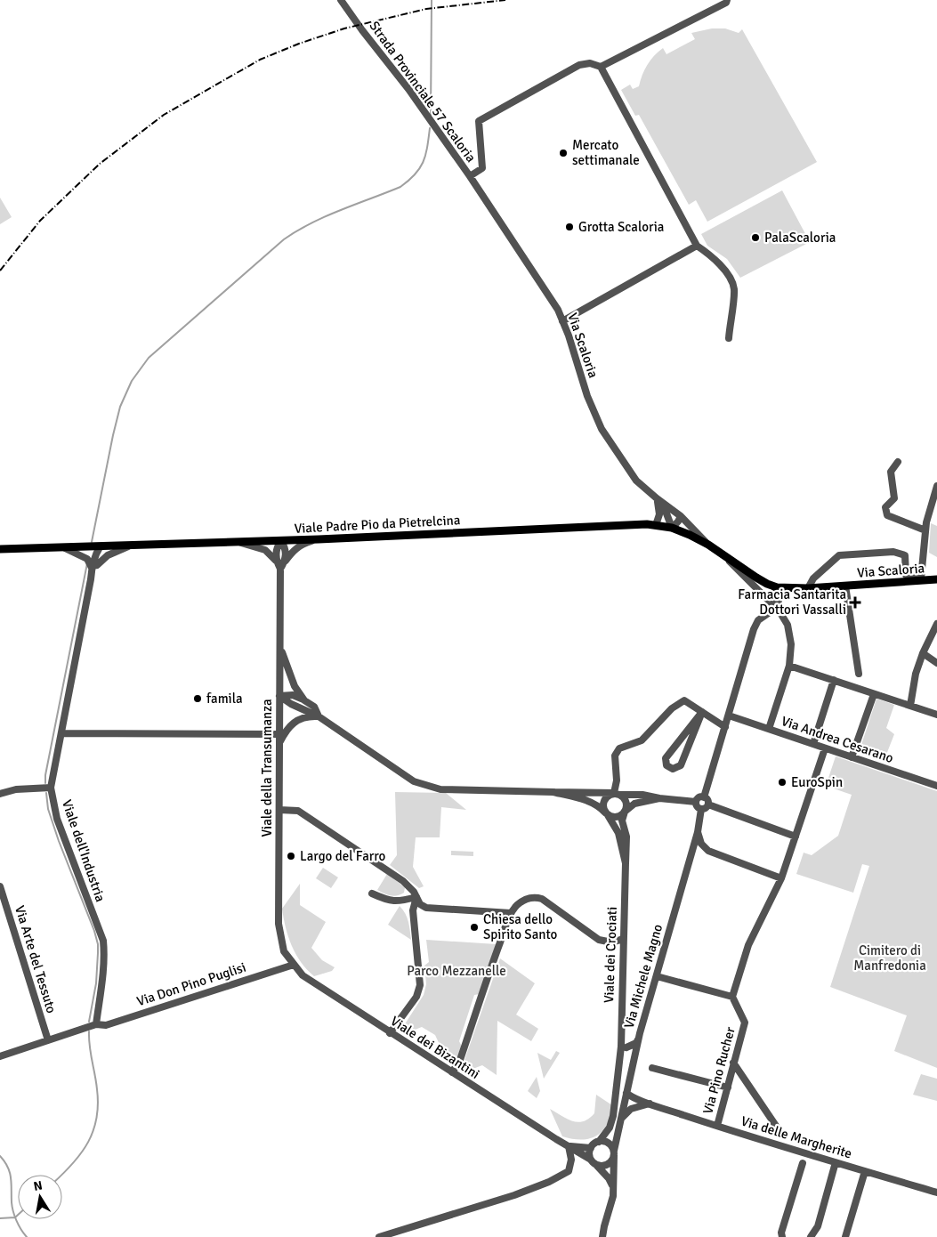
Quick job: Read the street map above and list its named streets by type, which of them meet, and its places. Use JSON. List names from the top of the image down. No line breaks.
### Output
{"streets":{"main road":["Via Scaloria","Viale Padre Pio da Pietrelcina"],"street":["Strada Provinciale 57 Scaloria","Via Andrea Cesarano","Viale della Transumanza","Viale dell'Industria","Viale dei Crociati","Via Arte del Tessuto","Via Michele Magno","Via Don Pino Puglisi","Viale dei Bizantini","Via Pino Rucher","Via delle Margherite"]},"crossings":[["Strada Provinciale 57 Scaloria","Via Scaloria"],["Via Scaloria","Viale Padre Pio da Pietrelcina"],["Via Scaloria","Via Andrea Cesarano"],["Viale Padre Pio da Pietrelcina","Viale della Transumanza"],["Viale Padre Pio da Pietrelcina","Viale dell'Industria"],["Viale della Transumanza","Via Don Pino Puglisi"],["Viale della Transumanza","Viale dei Bizantini"],["Viale dell'Industria","Via Don Pino Puglisi"],["Viale dei Crociati","Via Michele Magno"],["Viale dei Crociati","Viale dei Bizantini"],["Via Arte del Tessuto","Via Don Pino Puglisi"],["Via Michele Magno","Viale dei Bizantini"],["Via Michele Magno","Via delle Margherite"],["Via Don Pino Puglisi","Viale dei Bizantini"],["Via Pino Rucher","Via delle Margherite"]],"parks":["Cimitero di Manfredonia","Parco Mezzanelle"],"places":{"other":["Mercato settimanale","Grotta Scaloria","PalaScaloria","famila","EuroSpin","Largo del Farro","Chiesa dello Spirito Santo"],"health":["Farmacia Santarita Dottori Vassalli"]},"north":"top"}
